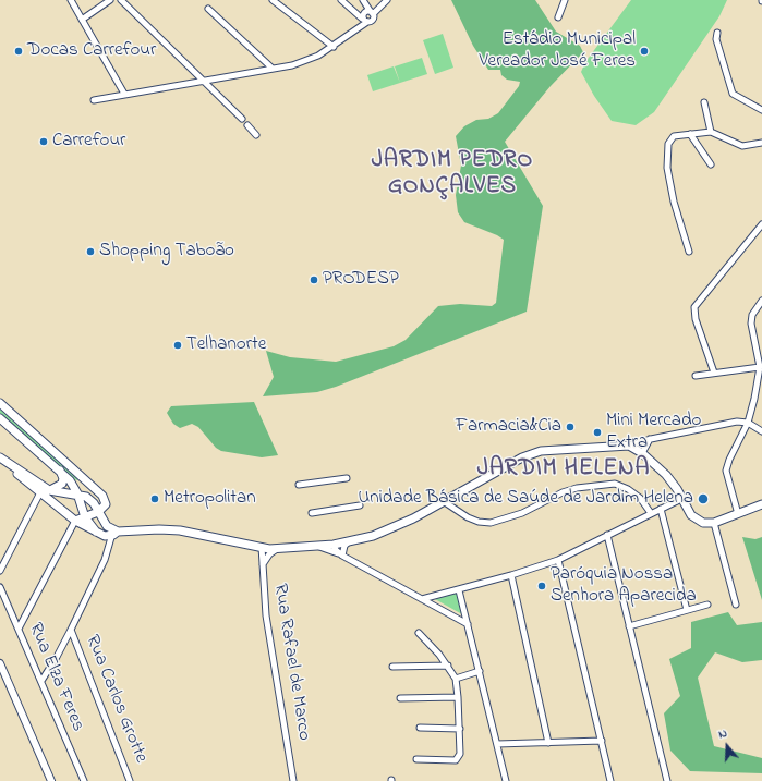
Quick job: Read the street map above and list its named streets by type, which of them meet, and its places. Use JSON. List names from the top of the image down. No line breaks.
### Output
{"streets":{"street":["Rua Rafael de Marco","Rua Elza Feres","Rua Carlos Grotte"]},"districts":["JARDIM PEDRO GONÇALVES","JARDIM HELENA"],"places":["Docas Carrefour","Estádio Municipal Vereador José Feres","Carrefour","Shopping Taboão","PRODESP","Telhanorte","Farmacia&Cia","Mini Mercado Extra","Metropolitan","Unidade Básica de Saúde de Jardim Helena","Paróquia Nossa Senhora Aparecida"],"north":"top"}
